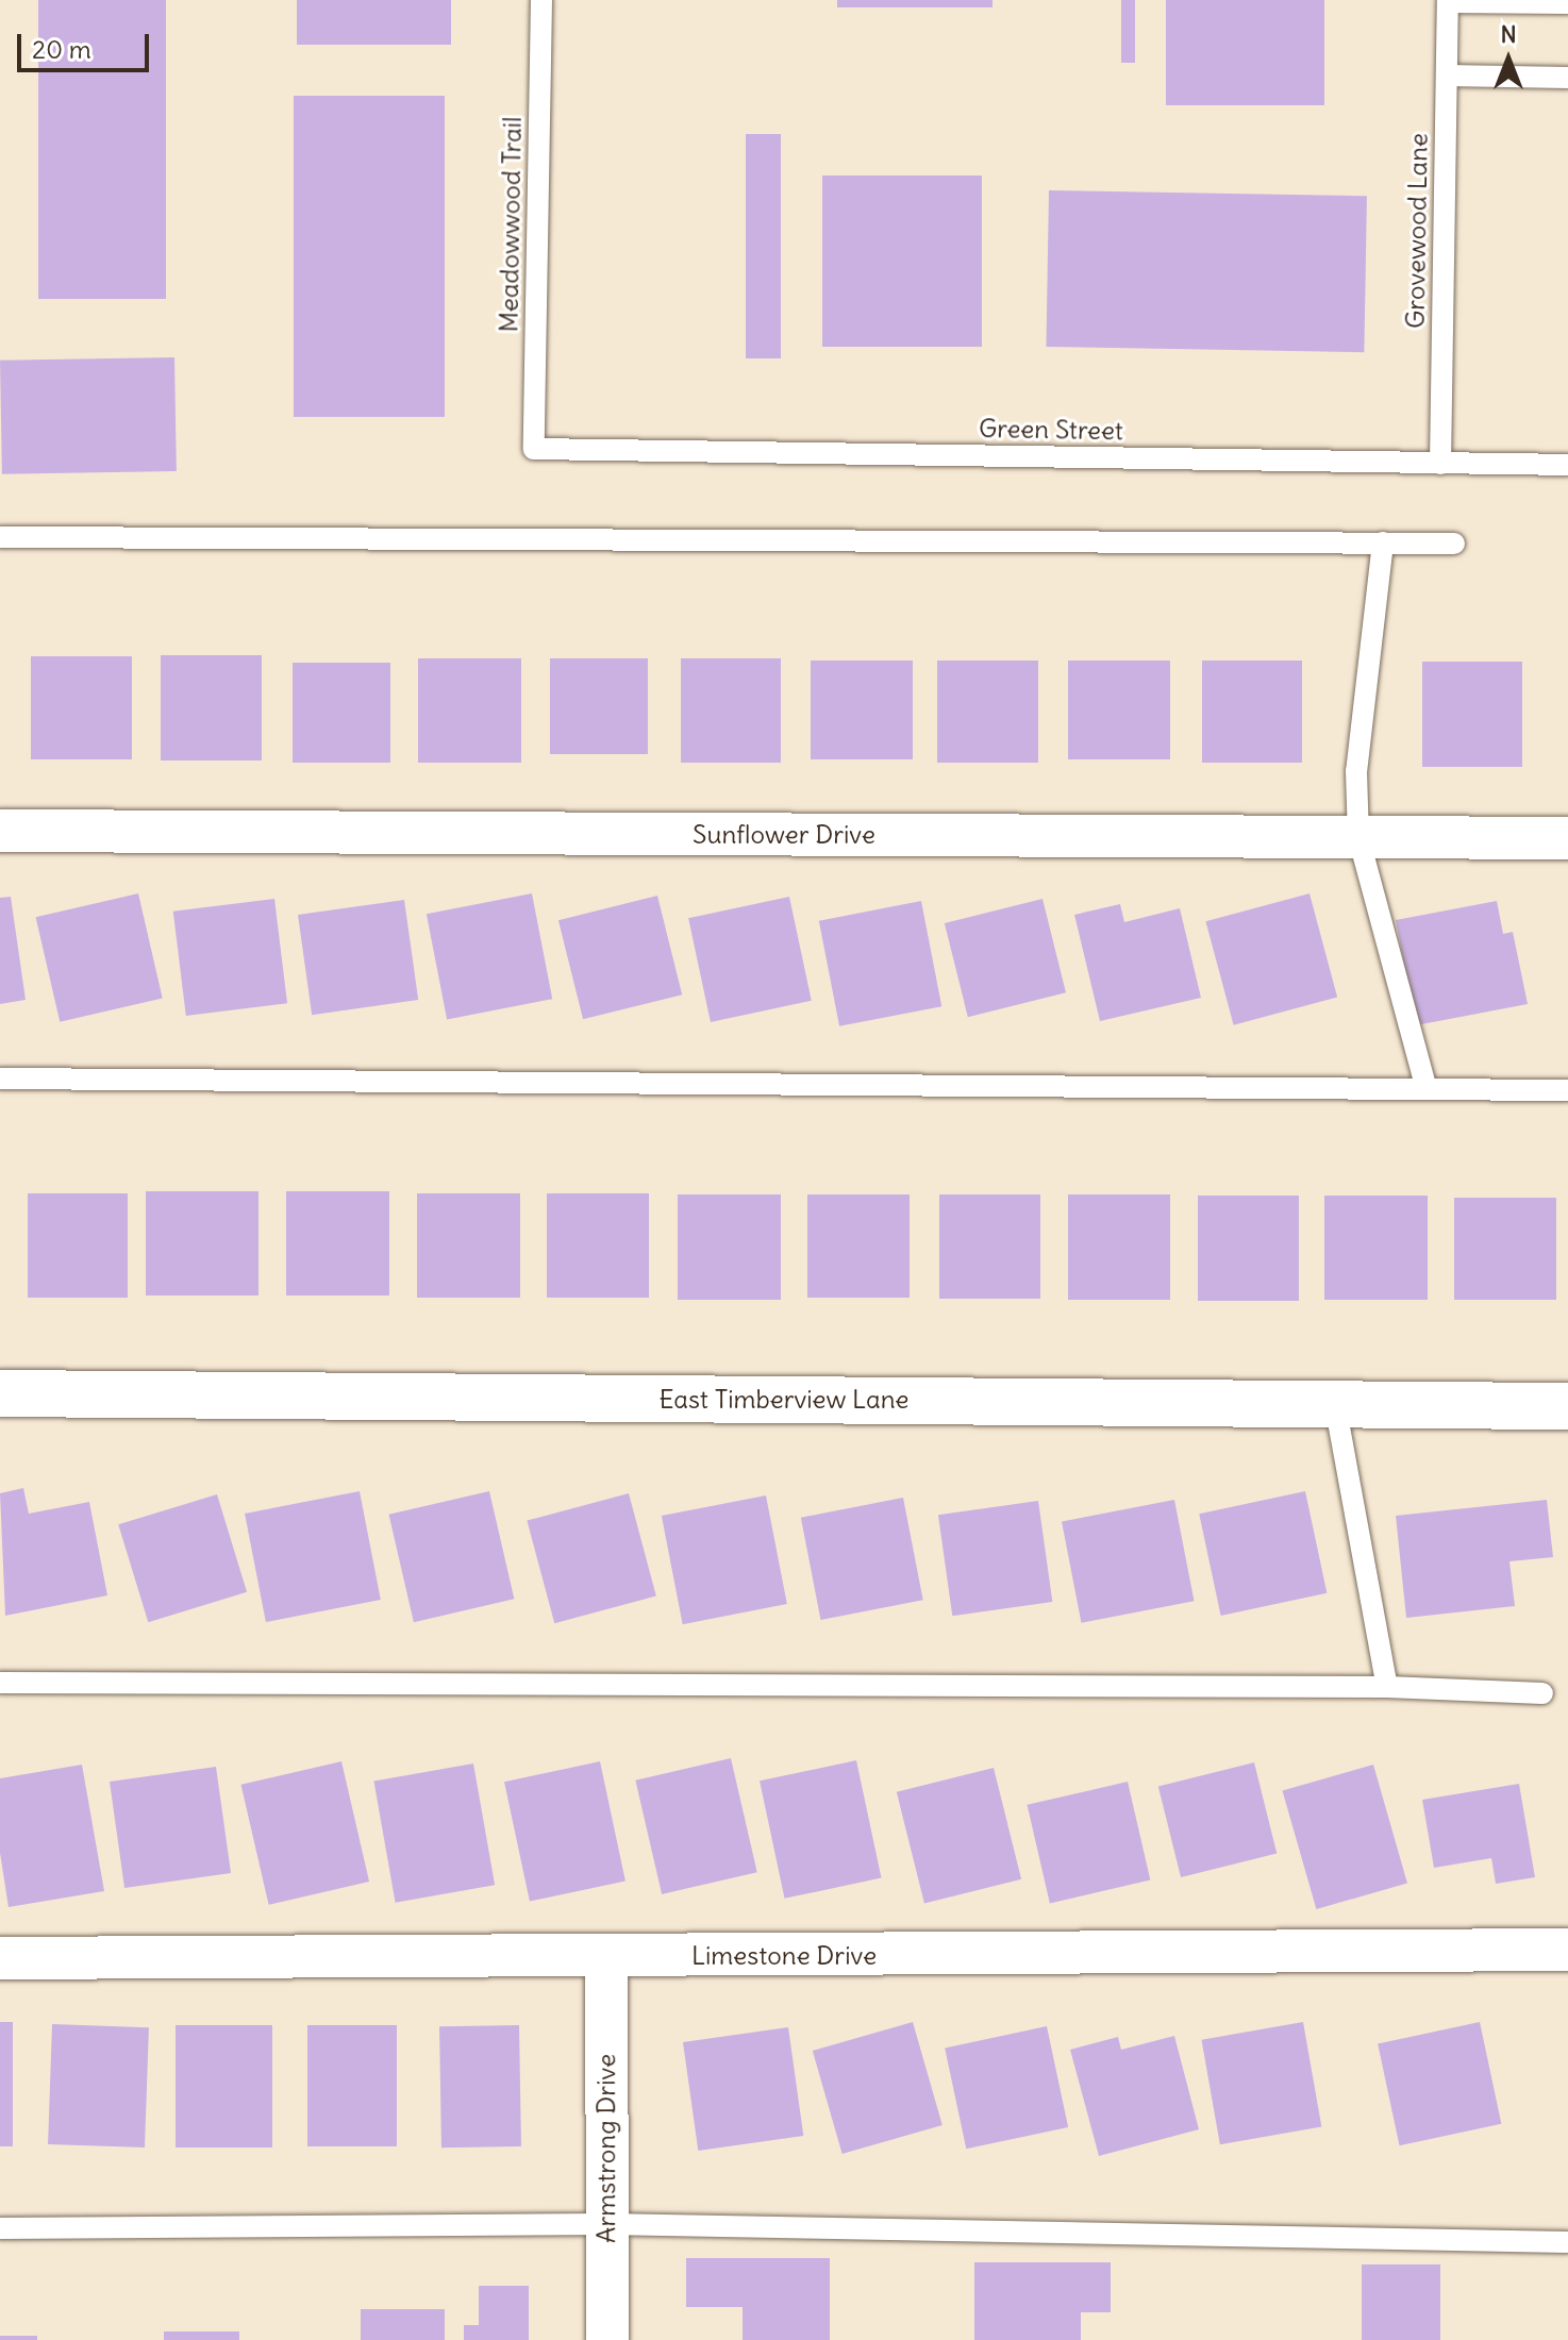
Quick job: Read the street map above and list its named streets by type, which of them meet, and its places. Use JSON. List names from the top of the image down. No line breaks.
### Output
{"streets":{"street":["Sunflower Drive","East Timberview Lane","Limestone Drive","Armstrong Drive"],"lane":["Meadowwood Trail","Grovewood Lane","Green Street"]},"crossings":[["Meadowwood Trail","Green Street"],["Grovewood Lane","Green Street"],["Limestone Drive","Armstrong Drive"]],"scale_bar":"20 m","north":"top"}
